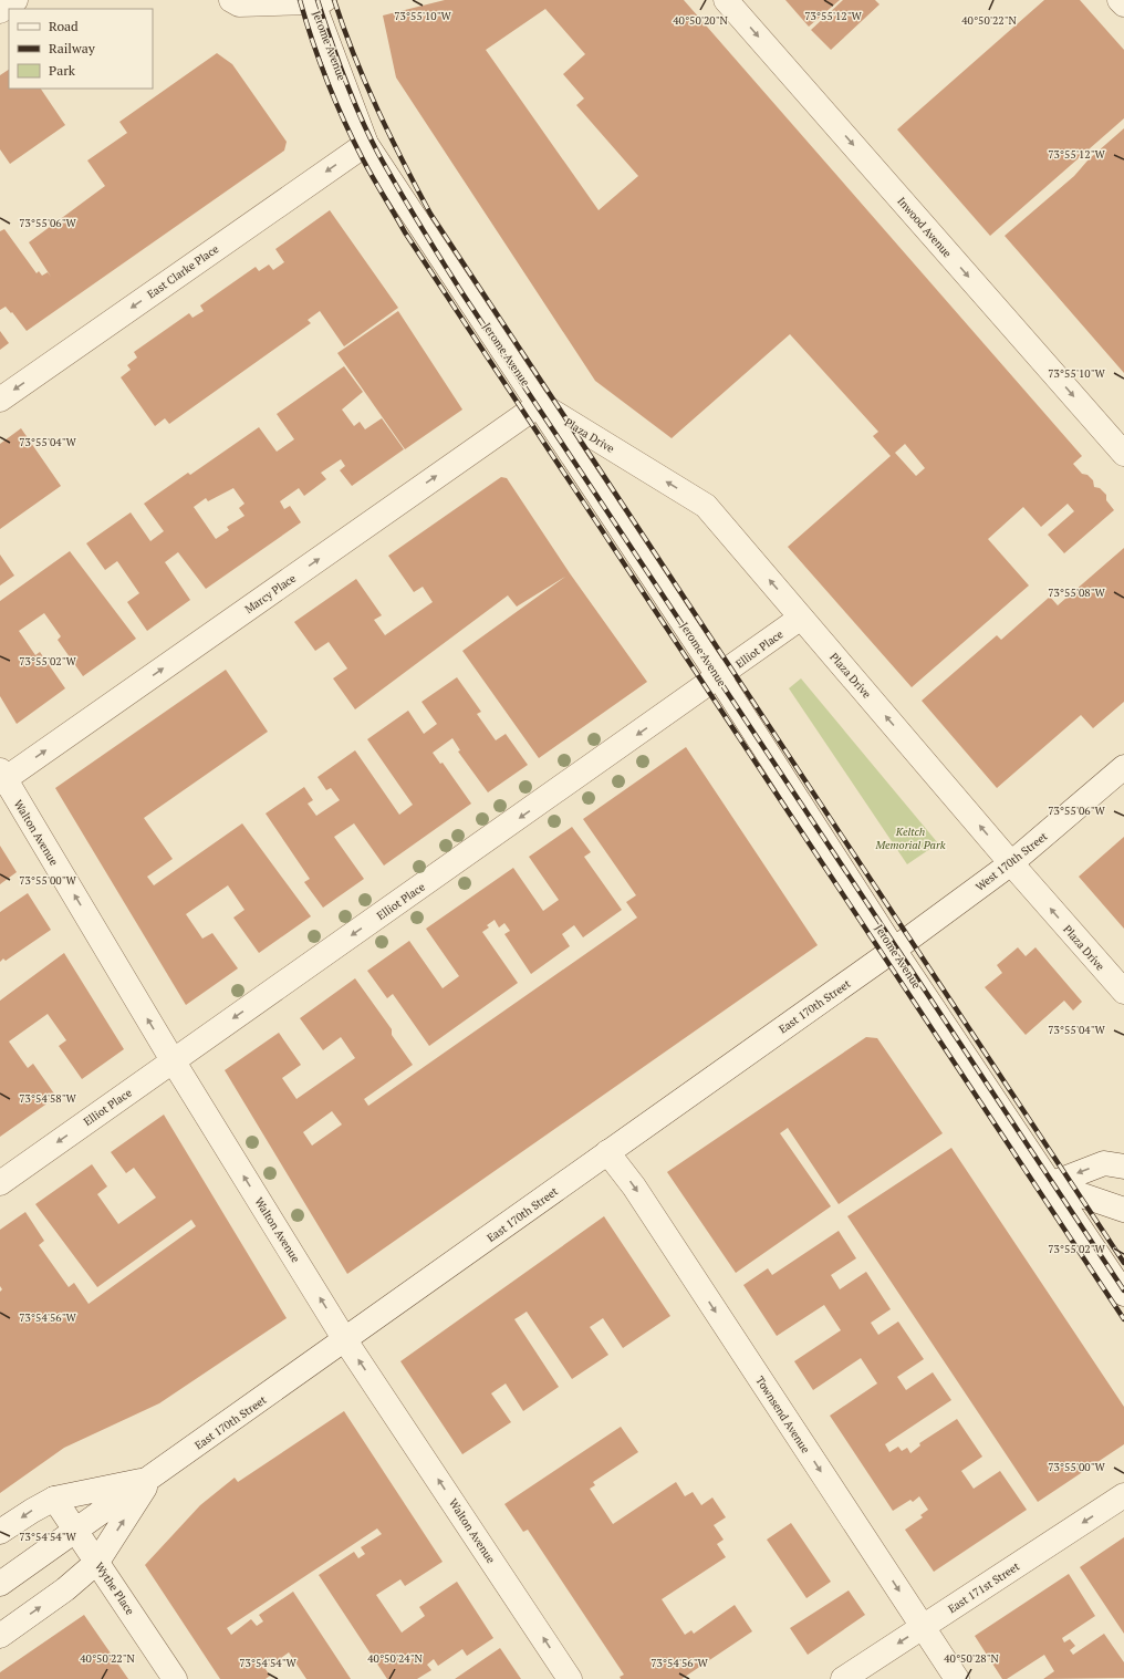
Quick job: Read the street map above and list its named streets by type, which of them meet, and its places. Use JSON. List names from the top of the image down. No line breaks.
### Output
{"streets":{"street":["Jerome Avenue","Inwood Avenue","East Clarke Place","Plaza Drive","Marcy Place","Elliot Place","Walton Avenue","West 170th Street","East 170th Street","Townsend Avenue","East 171st Street","Wythe Place"]},"crossings":[["Jerome Avenue","East Clarke Place"],["Jerome Avenue","Plaza Drive"],["Jerome Avenue","Marcy Place"],["Jerome Avenue","Elliot Place"],["Jerome Avenue","West 170th Street"],["Jerome Avenue","East 170th Street"],["Plaza Drive","Marcy Place"],["Plaza Drive","Elliot Place"],["Plaza Drive","West 170th Street"],["Marcy Place","Walton Avenue"],["Elliot Place","Walton Avenue"],["Walton Avenue","East 170th Street"],["West 170th Street","East 170th Street"],["East 170th Street","Townsend Avenue"],["East 170th Street","Wythe Place"],["Townsend Avenue","East 171st Street"]],"one_way":["Inwood Avenue","East Clarke Place","Plaza Drive","Marcy Place","Elliot Place","Walton Avenue","Townsend Avenue","East 171st Street"],"parks":["Keltch Memorial Park"],"legend":["Road","Railway","Park"],"coordinates":["73°55'10\"W","73°55'12\"W","40°50'20\"N","40°50'22\"N","73°55'06\"W","73°55'04\"W","73°55'08\"W","73°55'02\"W","73°55'00\"W","73°54'58\"W","73°54'56\"W","73°54'54\"W","40°50'24\"N","40°50'28\"N"]}
